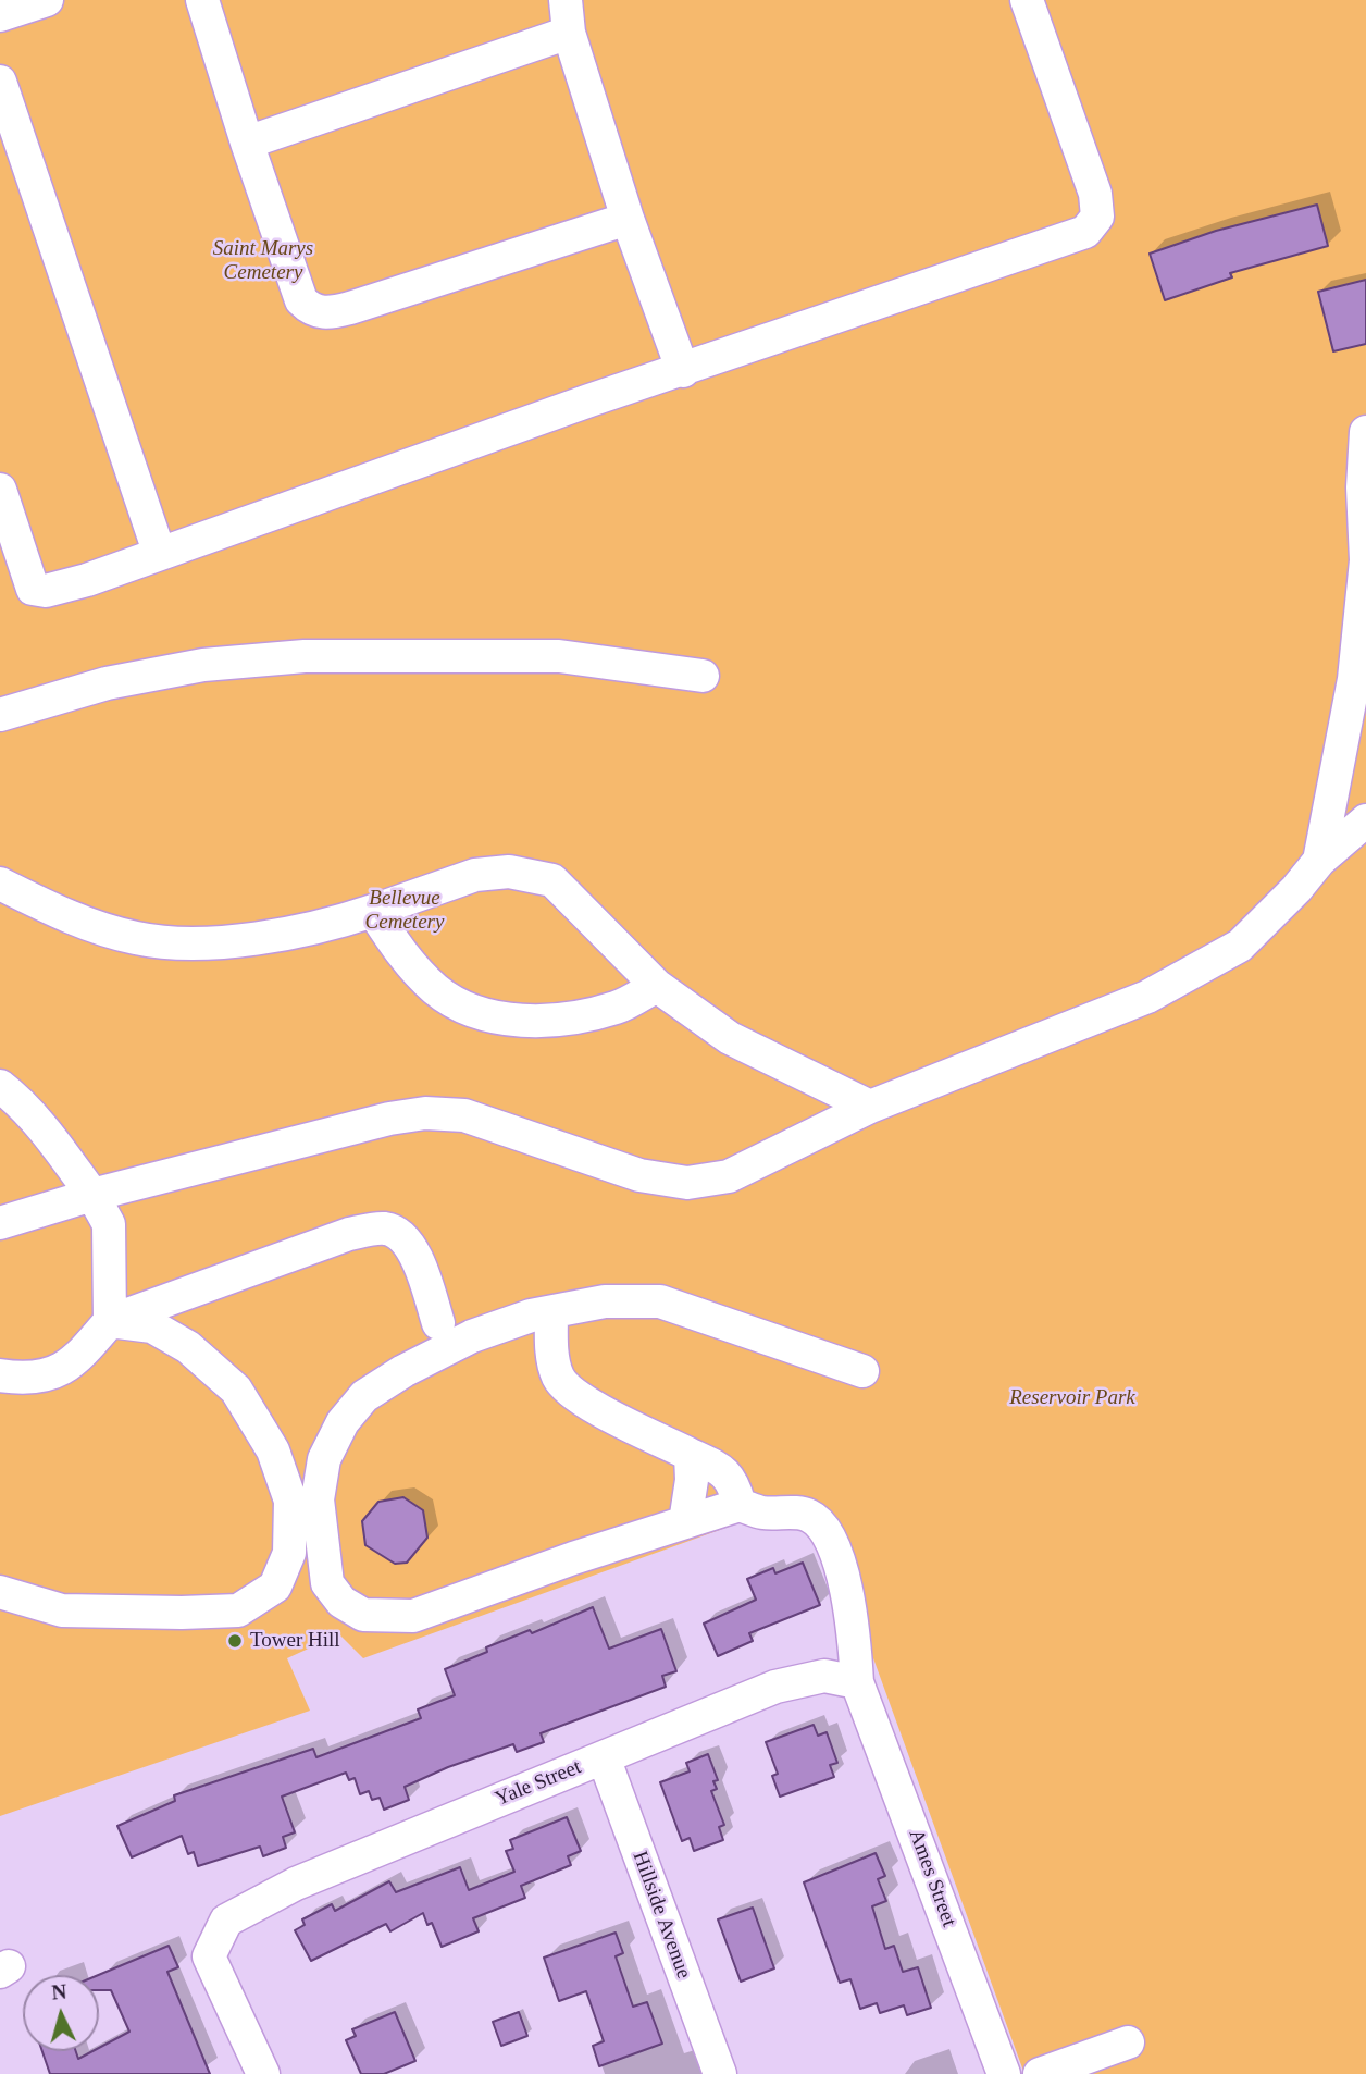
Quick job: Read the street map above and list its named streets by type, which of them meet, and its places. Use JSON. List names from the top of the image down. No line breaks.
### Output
{"streets":{"street":["Yale Street","Ames Street","Hillside Avenue"]},"crossings":[["Yale Street","Ames Street"],["Yale Street","Hillside Avenue"]],"parks":["Saint Marys Cemetery","Bellevue Cemetery","Reservoir Park"],"places":["Tower Hill"],"north":"top"}
